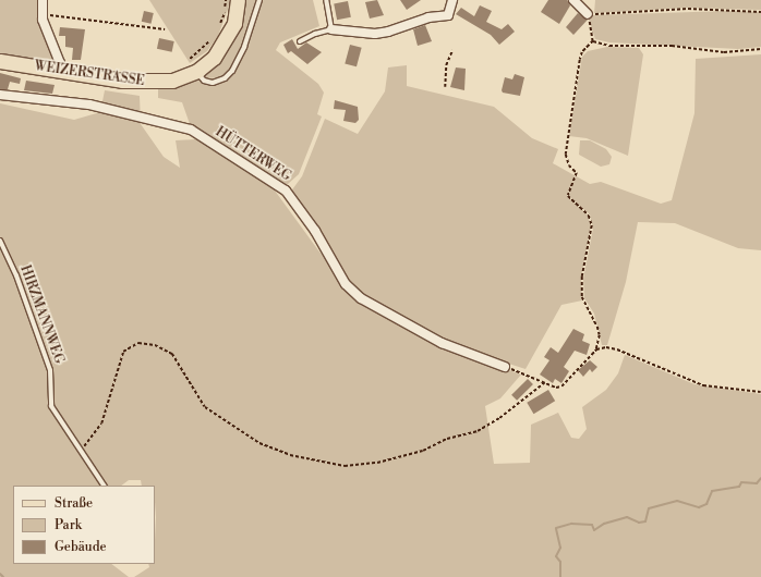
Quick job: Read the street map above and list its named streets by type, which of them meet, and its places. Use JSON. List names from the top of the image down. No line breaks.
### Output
{"streets":{"main road":["WEIZERSTRASSE"],"street":["HÜTTERWEG"],"lane":["HIRZMANNWEG"]},"legend":["Straße","Park","Gebäude"]}
